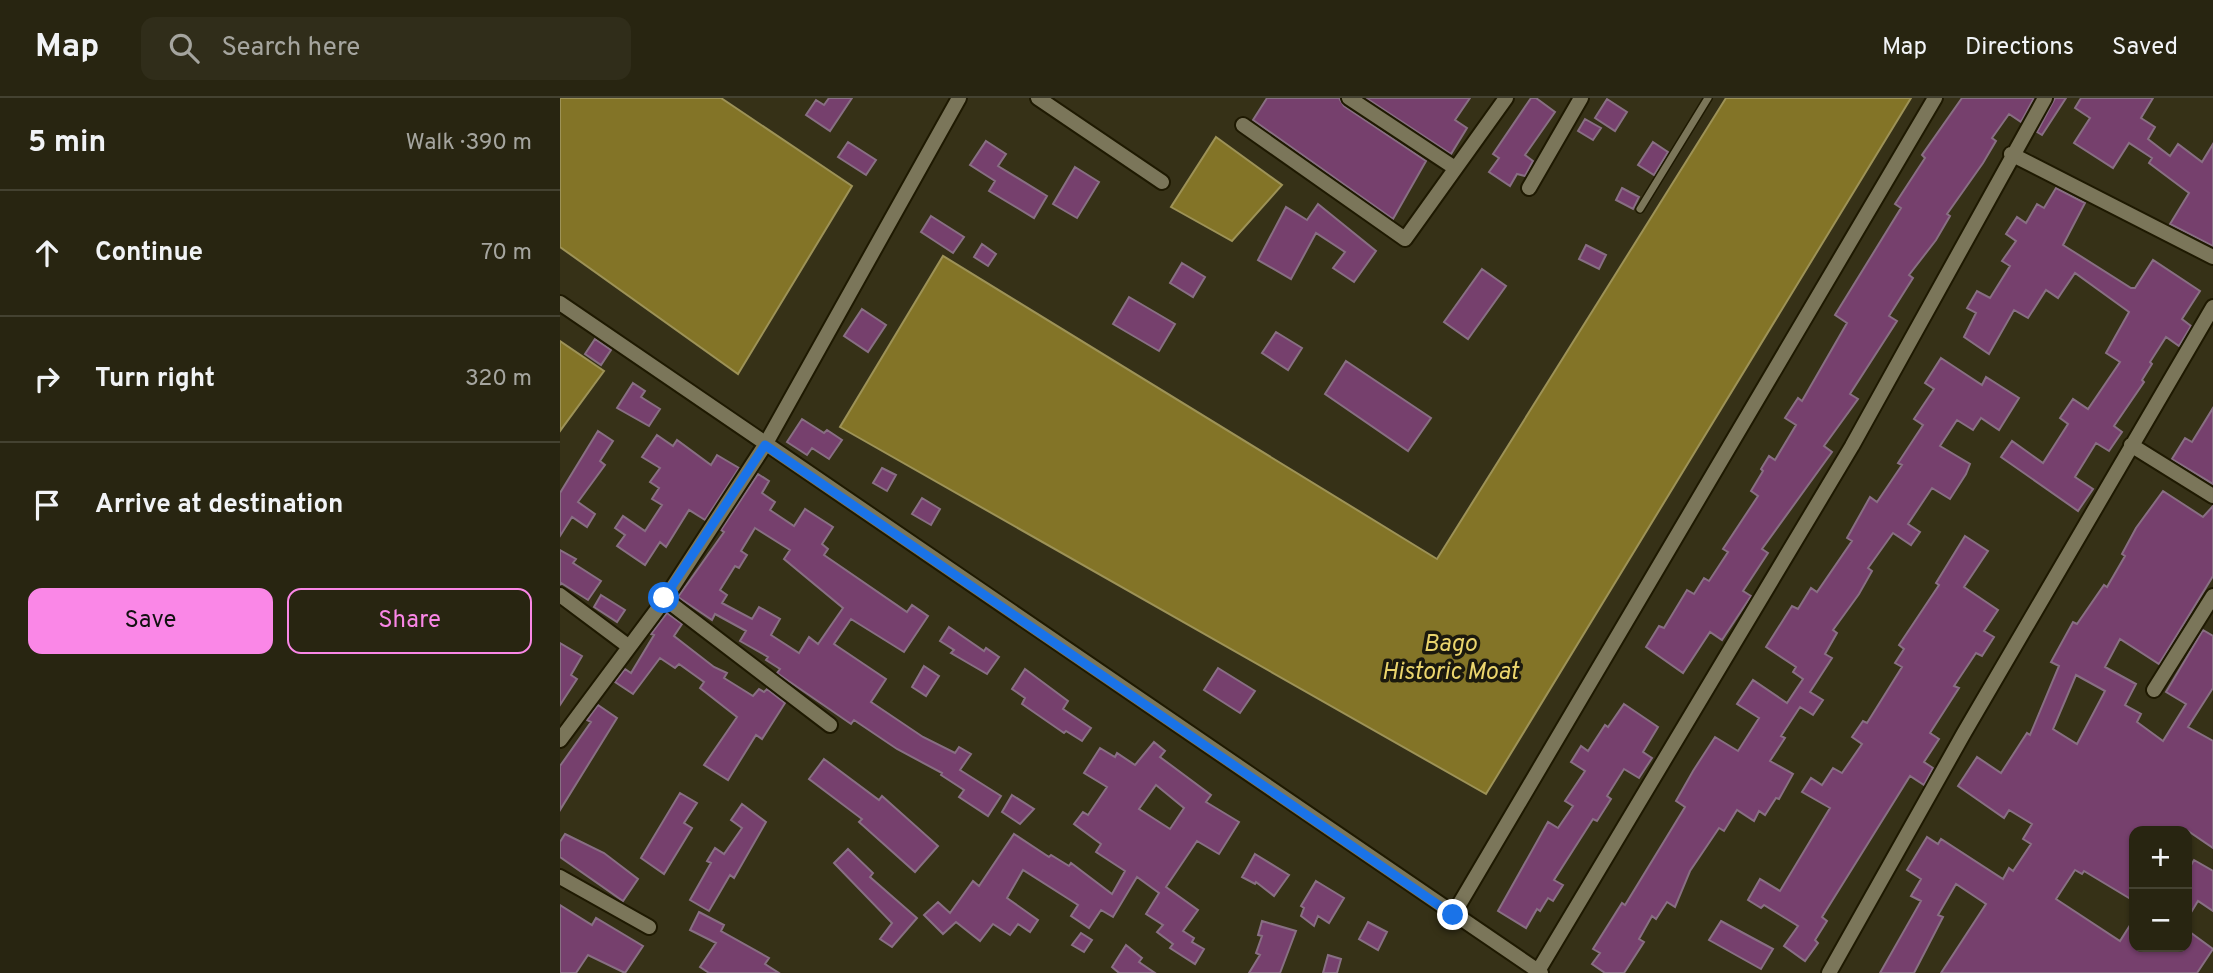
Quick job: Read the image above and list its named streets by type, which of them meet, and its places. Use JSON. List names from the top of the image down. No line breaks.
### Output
{"water":["Bago Historic Moat"],"page":{"header":"Map","search":"Search here","nav":["Map","Directions","Saved"],"heading":["5 min","Walk · 390 m"],"list":[["Continue","70 m"],["Turn right","320 m"],"Arrive at destination"],"buttons":["Save","Share"],"map_buttons":["+","−"]}}
